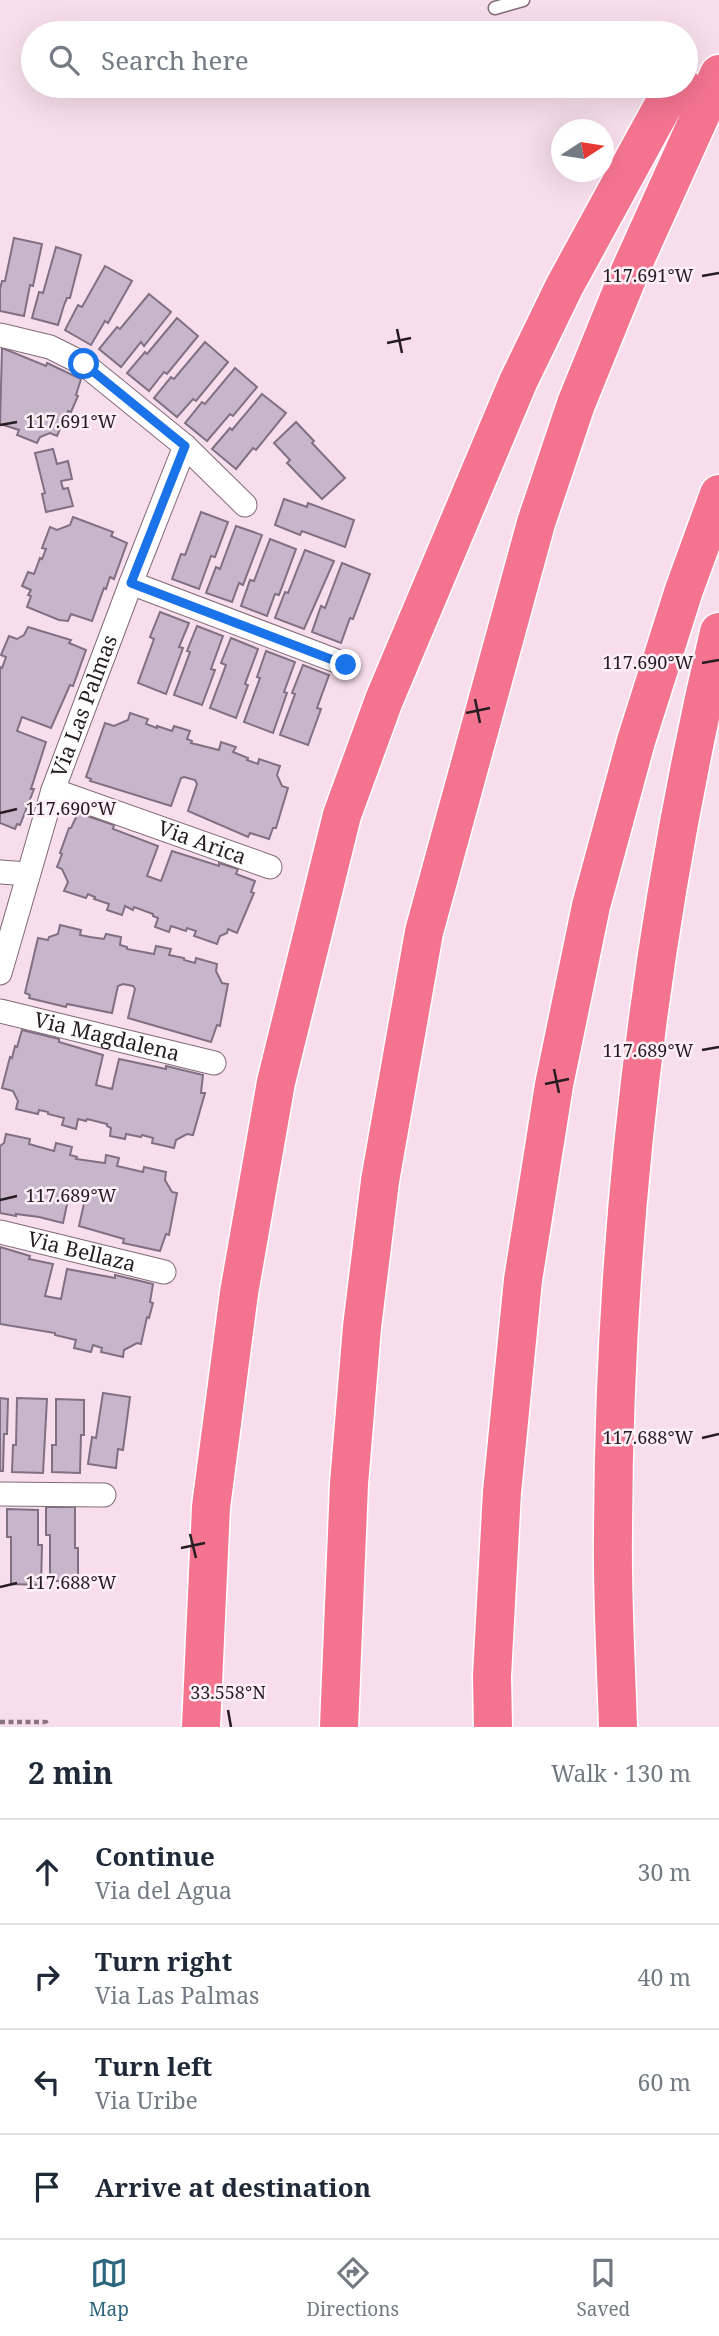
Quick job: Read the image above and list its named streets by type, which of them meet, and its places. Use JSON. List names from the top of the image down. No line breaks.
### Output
{"streets":{"street":["Via Las Palmas","Via Arica","Via Magdalena","Via Bellaza"]},"crossings":[["Via Las Palmas","Via Arica"]],"north":"right","page":{"search":"Search here","heading":["2 min","Walk · 130 m"],"list":[["Continue","Via del Agua","30 m"],["Turn right","Via Las Palmas","40 m"],["Turn left","Via Uribe","60 m"],"Arrive at destination"],"nav":["Map","Directions","Saved"]},"coordinates":["117.691°W","117.690°W","117.689°W","117.688°W","33.558°N"]}
